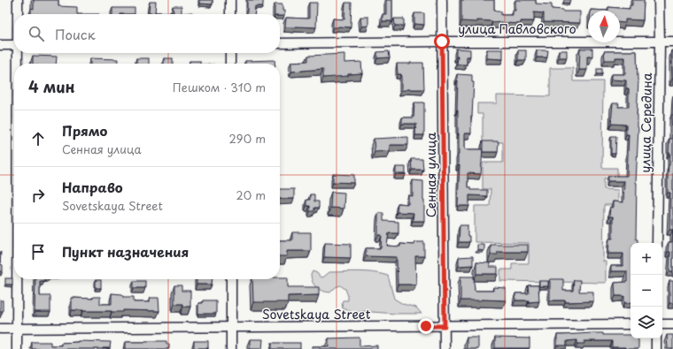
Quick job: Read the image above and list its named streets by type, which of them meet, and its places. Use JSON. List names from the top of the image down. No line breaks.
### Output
{"streets":{"street":["улица Павловского","улица Середина","Сенная улица","Sovetskaya Street"]},"crossings":[["улица Павловского","улица Середина"],["улица Павловского","Сенная улица"],["Сенная улица","Sovetskaya Street"]],"north":"top","page":{"search":"Поиск","heading":["4 мин","Пешком · 310 m"],"list":[["Прямо","Сенная улица","290 m"],["Направо","Sovetskaya Street","20 m"],"Пункт назначения"],"map_buttons":["+","−"]}}
